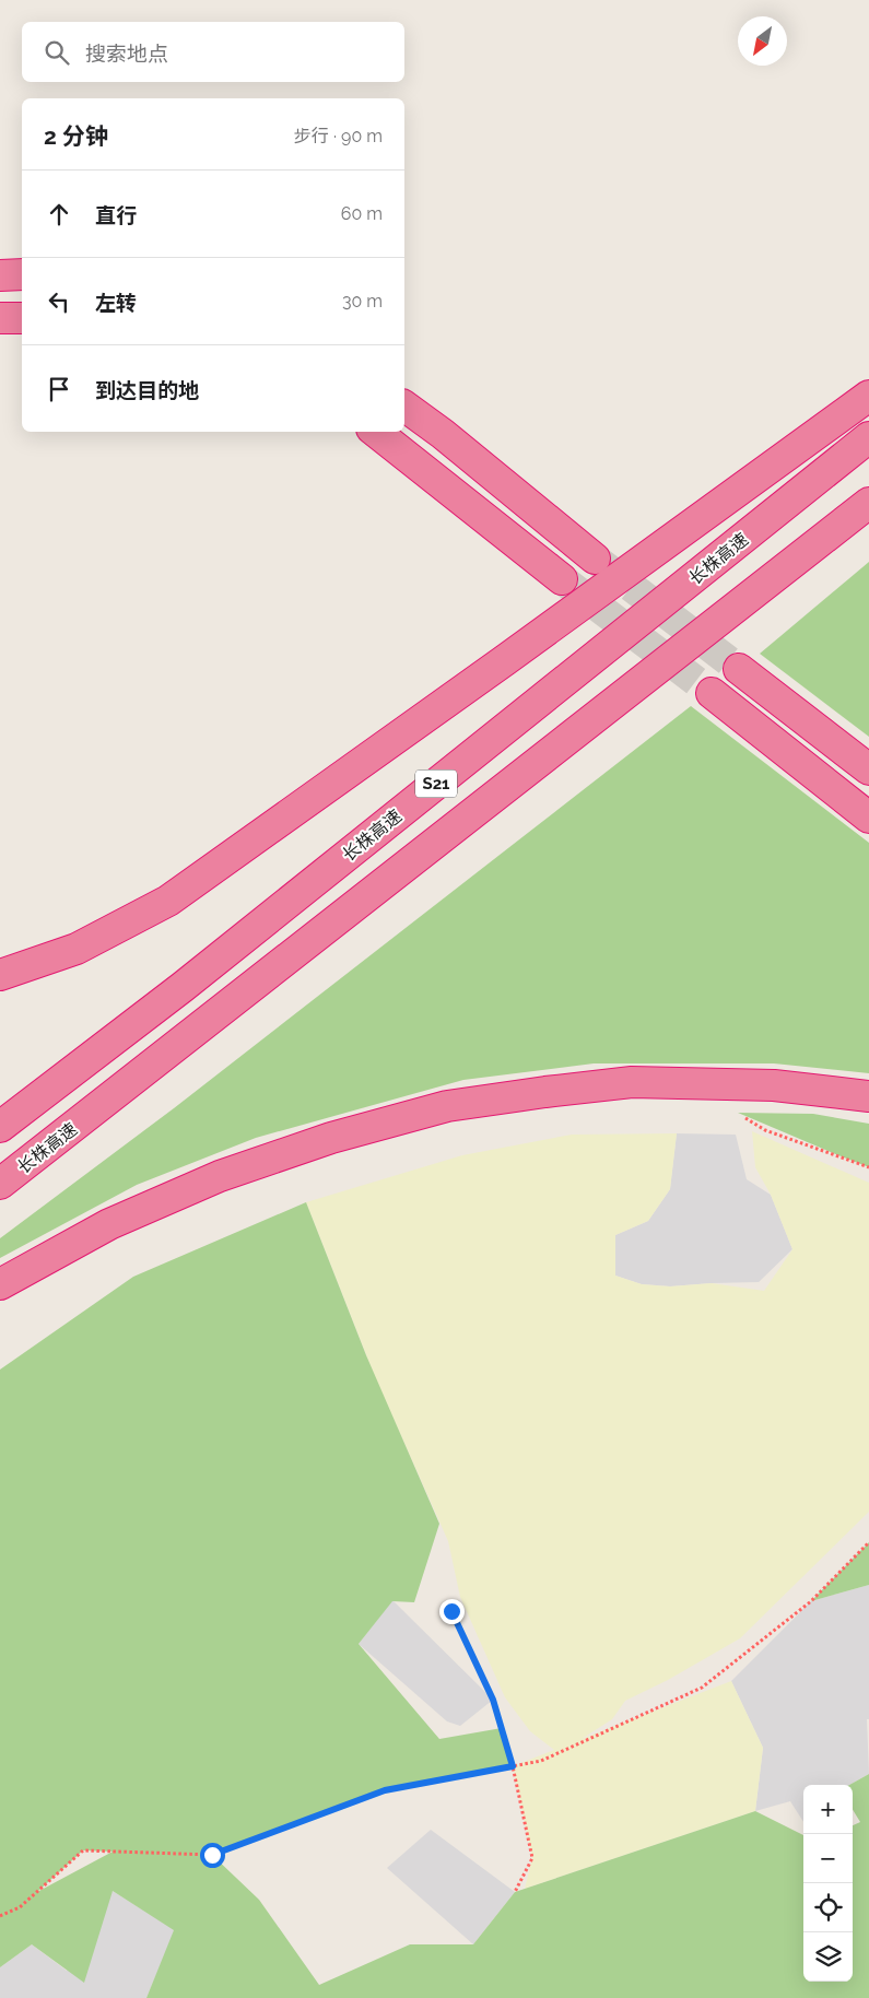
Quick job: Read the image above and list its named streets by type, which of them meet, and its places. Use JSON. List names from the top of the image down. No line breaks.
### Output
{"streets":{"highway":["长株高速","S21"]},"north":"bottom left","page":{"search":"搜索地点","heading":["2 分钟","步行 · 90 m"],"list":[["直行","60 m"],["左转","30 m"],"到达目的地"],"map_buttons":["+","−"]}}
